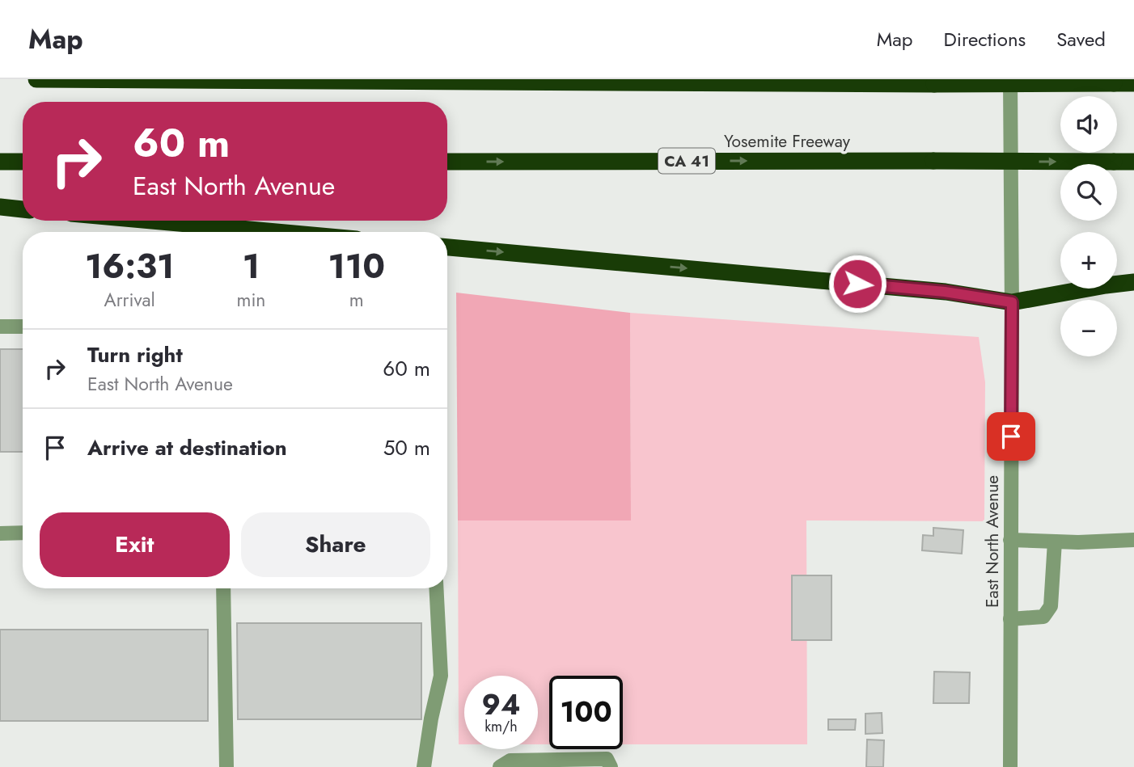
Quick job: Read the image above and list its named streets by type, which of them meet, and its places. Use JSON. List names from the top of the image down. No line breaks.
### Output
{"streets":{"highway":["Yosemite Freeway","CA 41"],"street":["East North Avenue"]},"page":{"header":"Map","nav":["Map","Directions","Saved"],"map_buttons":["+","−"],"turn":["60 m","East North Avenue"],"eta":["16:31","Arrival","1","min","110","m"],"list":[{"name":"Turn right","note":"East North Avenue","value":"60 m"},{"name":"Arrive at destination","value":"50 m"}],"buttons":["Exit","Share"],"speed":"94 km/h","limit":"100"}}
